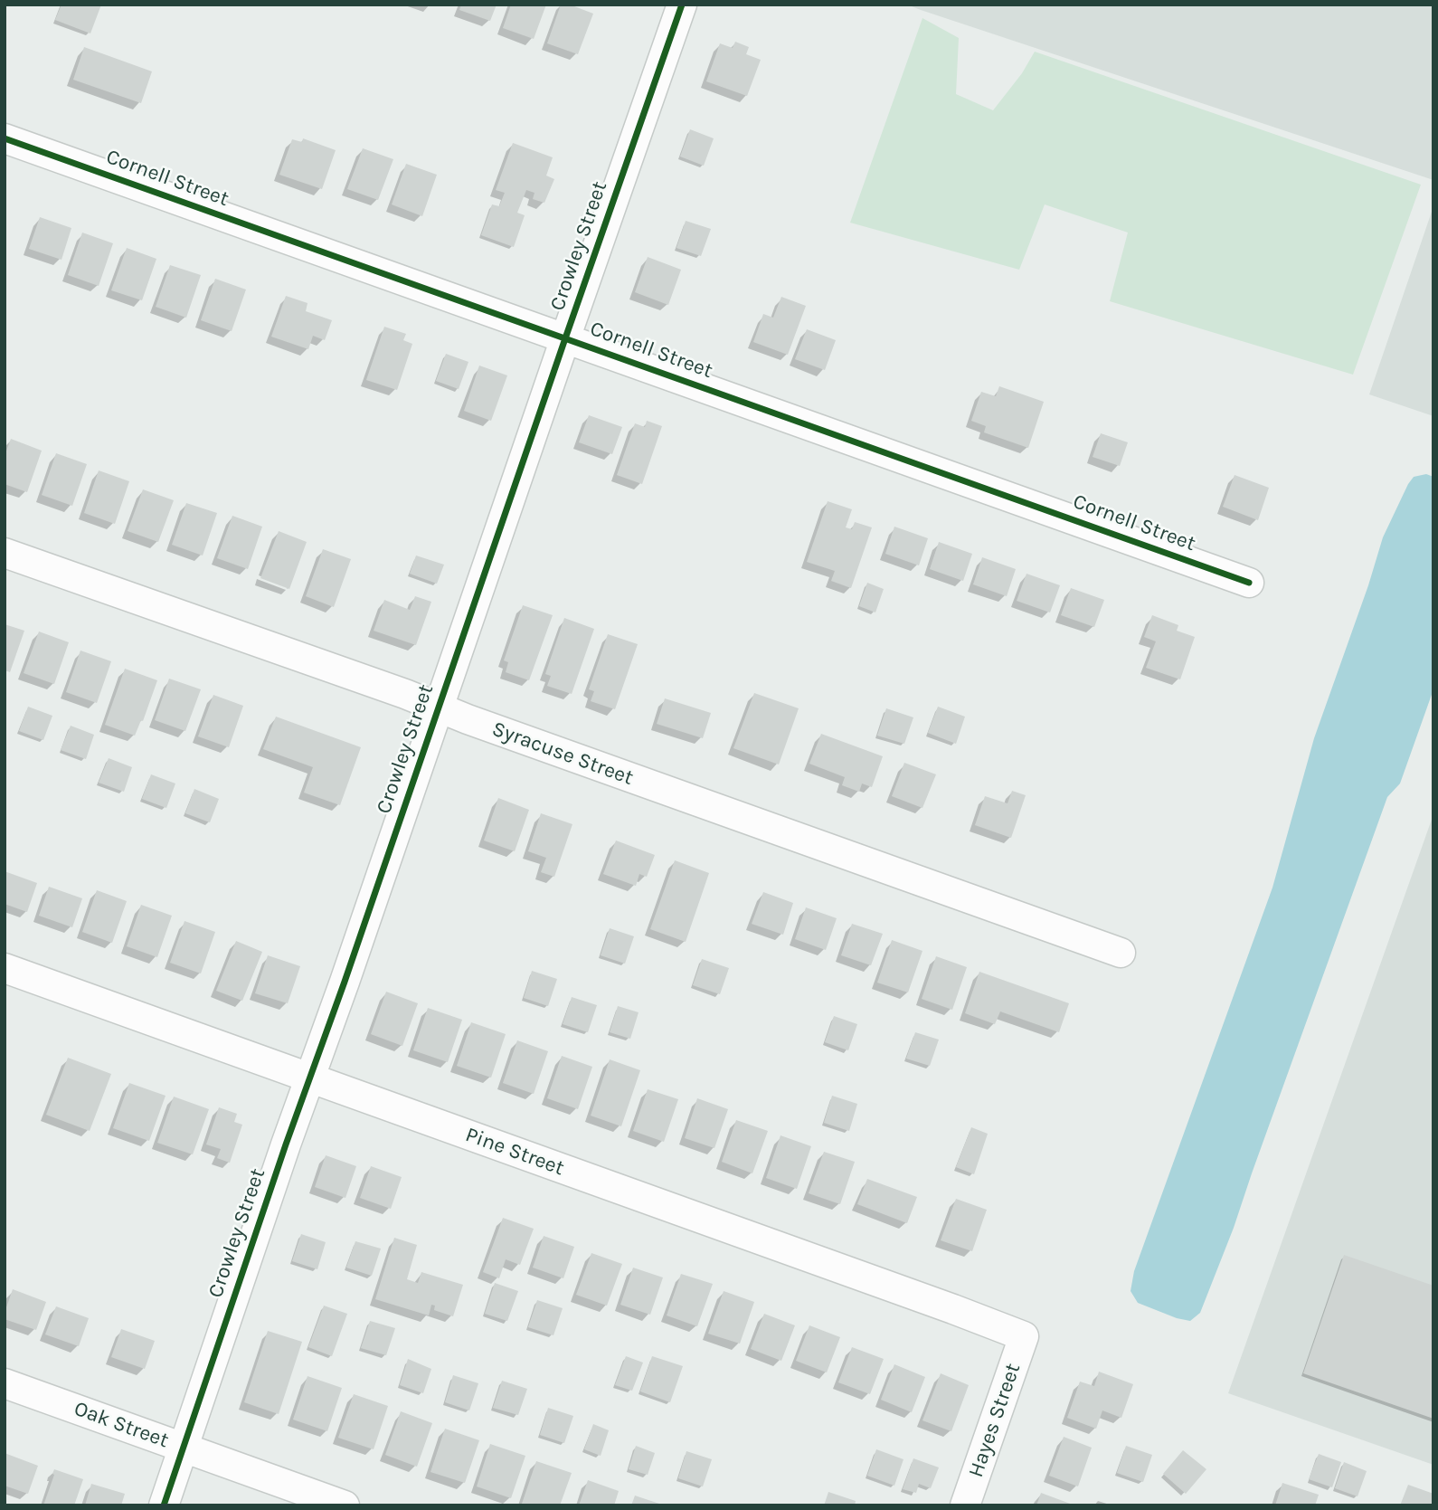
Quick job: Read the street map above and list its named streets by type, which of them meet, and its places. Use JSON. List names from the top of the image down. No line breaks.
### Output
{"streets":{"street":["Cornell Street","Crowley Street","Syracuse Street","Pine Street","Hayes Street","Oak Street"]},"crossings":[["Cornell Street","Crowley Street"],["Crowley Street","Syracuse Street"],["Crowley Street","Pine Street"],["Crowley Street","Oak Street"],["Pine Street","Hayes Street"]]}
